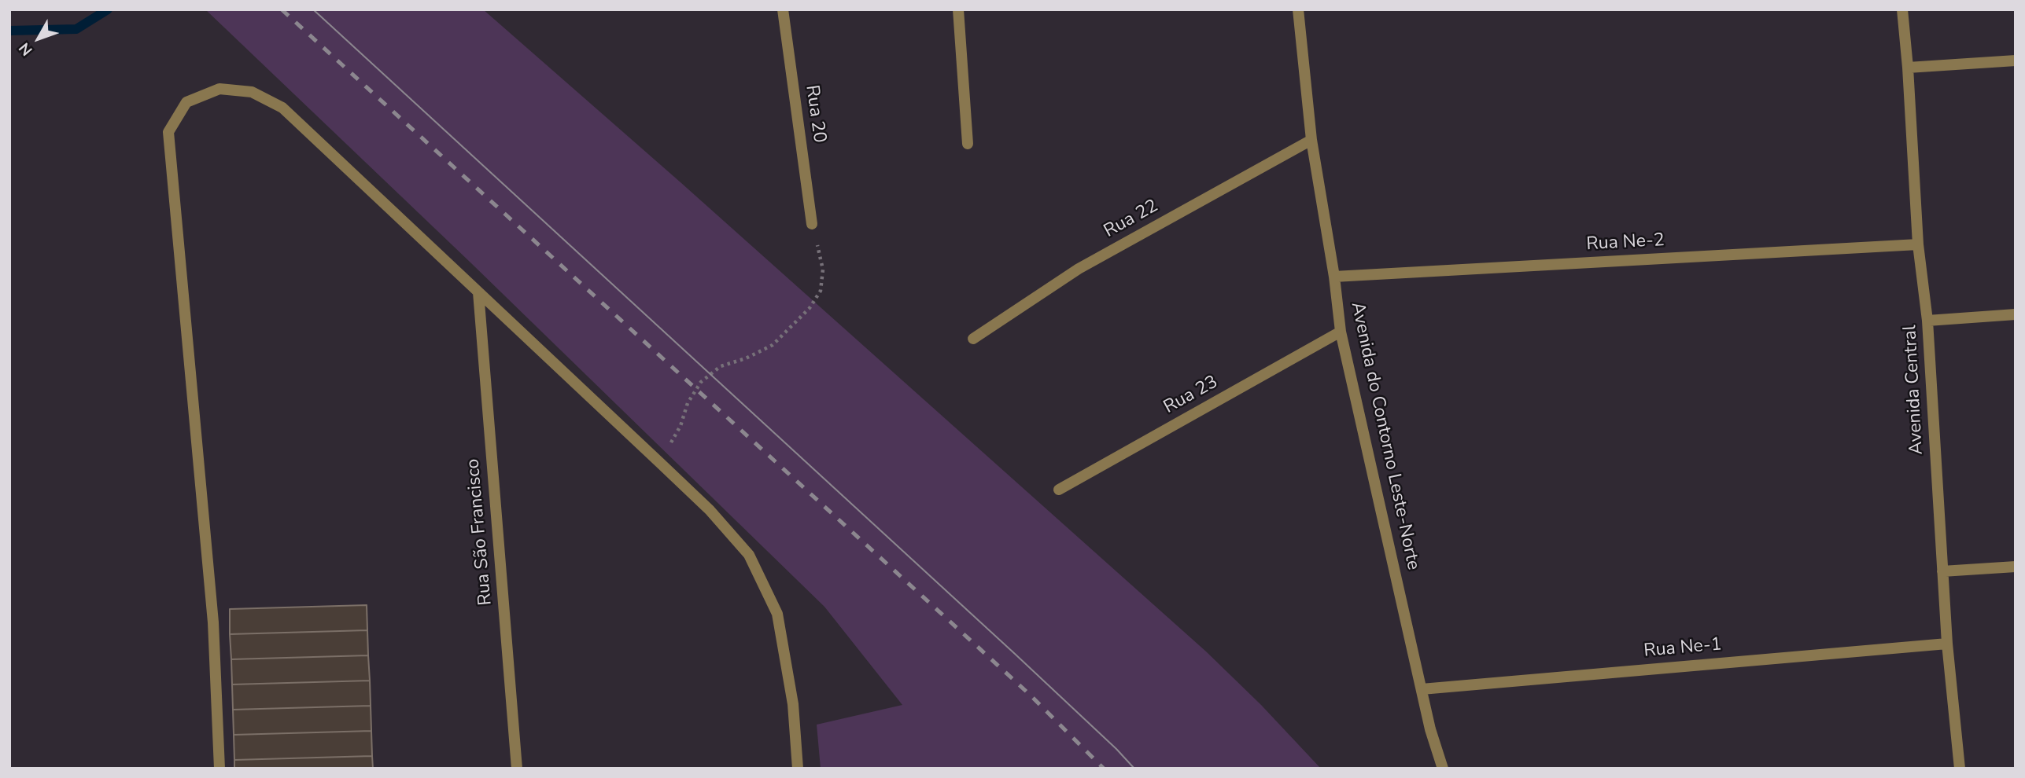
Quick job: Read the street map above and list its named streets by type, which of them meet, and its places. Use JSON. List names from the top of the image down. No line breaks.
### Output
{"streets":{"street":["Rua 20","Rua 22","Rua Ne-2","Avenida Central","Rua 23","Avenida do Contorno Leste-Norte","Rua São Francisco","Rua Ne-1"]},"crossings":[["Rua 22","Avenida do Contorno Leste-Norte"],["Rua Ne-2","Avenida Central"],["Rua Ne-2","Avenida do Contorno Leste-Norte"],["Avenida Central","Rua Ne-1"],["Rua 23","Avenida do Contorno Leste-Norte"],["Avenida do Contorno Leste-Norte","Rua Ne-1"]],"north":"bottom left"}
